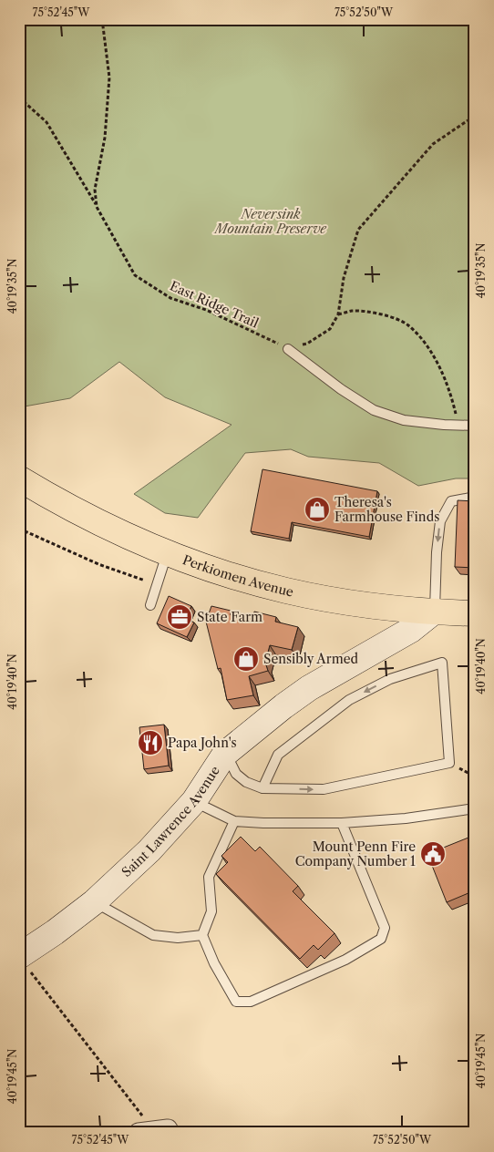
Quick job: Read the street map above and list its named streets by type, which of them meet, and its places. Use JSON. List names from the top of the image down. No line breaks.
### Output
{"streets":{"main road":["Perkiomen Avenue","Saint Lawrence Avenue"],"path":["East Ridge Trail"]},"crossings":[["Perkiomen Avenue","Saint Lawrence Avenue"]],"parks":["Neversink Mountain Preserve"],"places":{"shop":["Theresa's Farmhouse Finds","Sensibly Armed"],"office":["State Farm"],"restaurant":["Papa John's"],"public building":["Mount Penn Fire Company Number 1"]},"coordinates":["75°52'45\"W","75°52'50\"W","40°19'35\"N","40°19'40\"N","40°19'45\"N"]}
